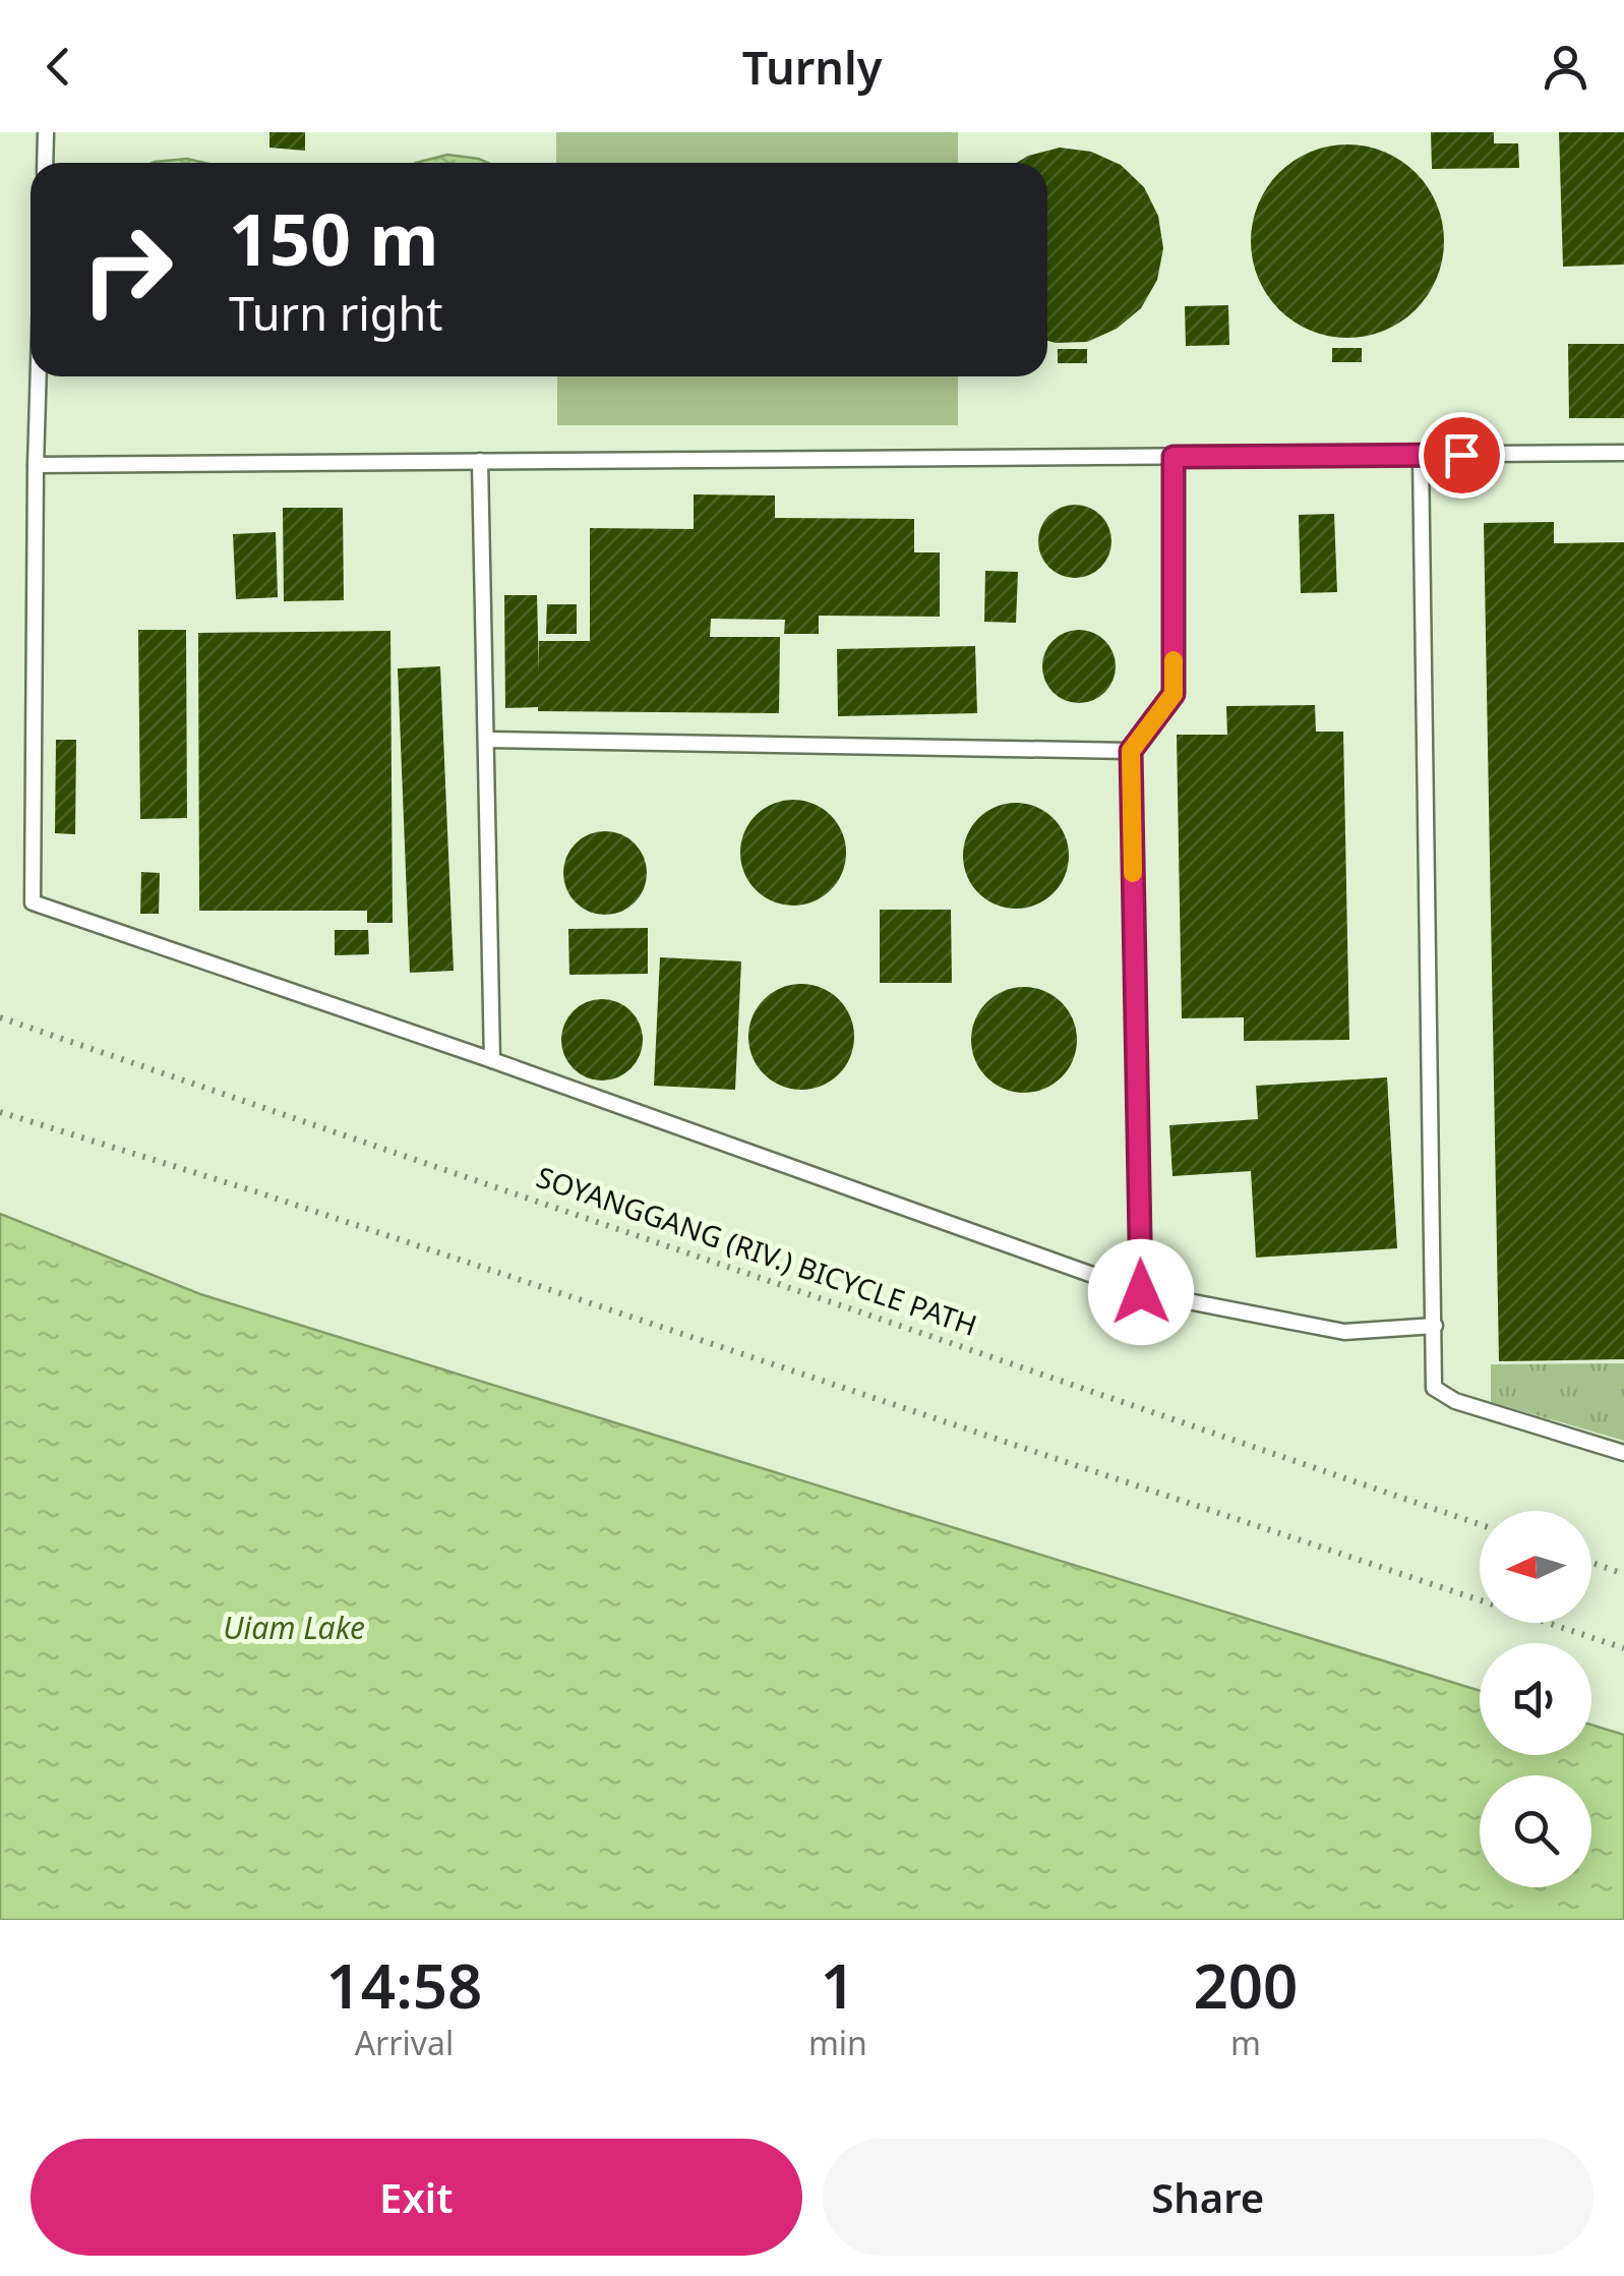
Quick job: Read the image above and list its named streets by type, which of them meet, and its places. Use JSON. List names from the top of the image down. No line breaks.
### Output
{"streets":{"path":["SOYANGGANG (RIV.) BICYCLE PATH"]},"water":["Uiam Lake"],"north":"left","page":{"header":"Turnly","turn":["150 m","Turn right"],"eta":["14:58","Arrival","1","min","200","m"],"buttons":["Exit","Share"]}}
